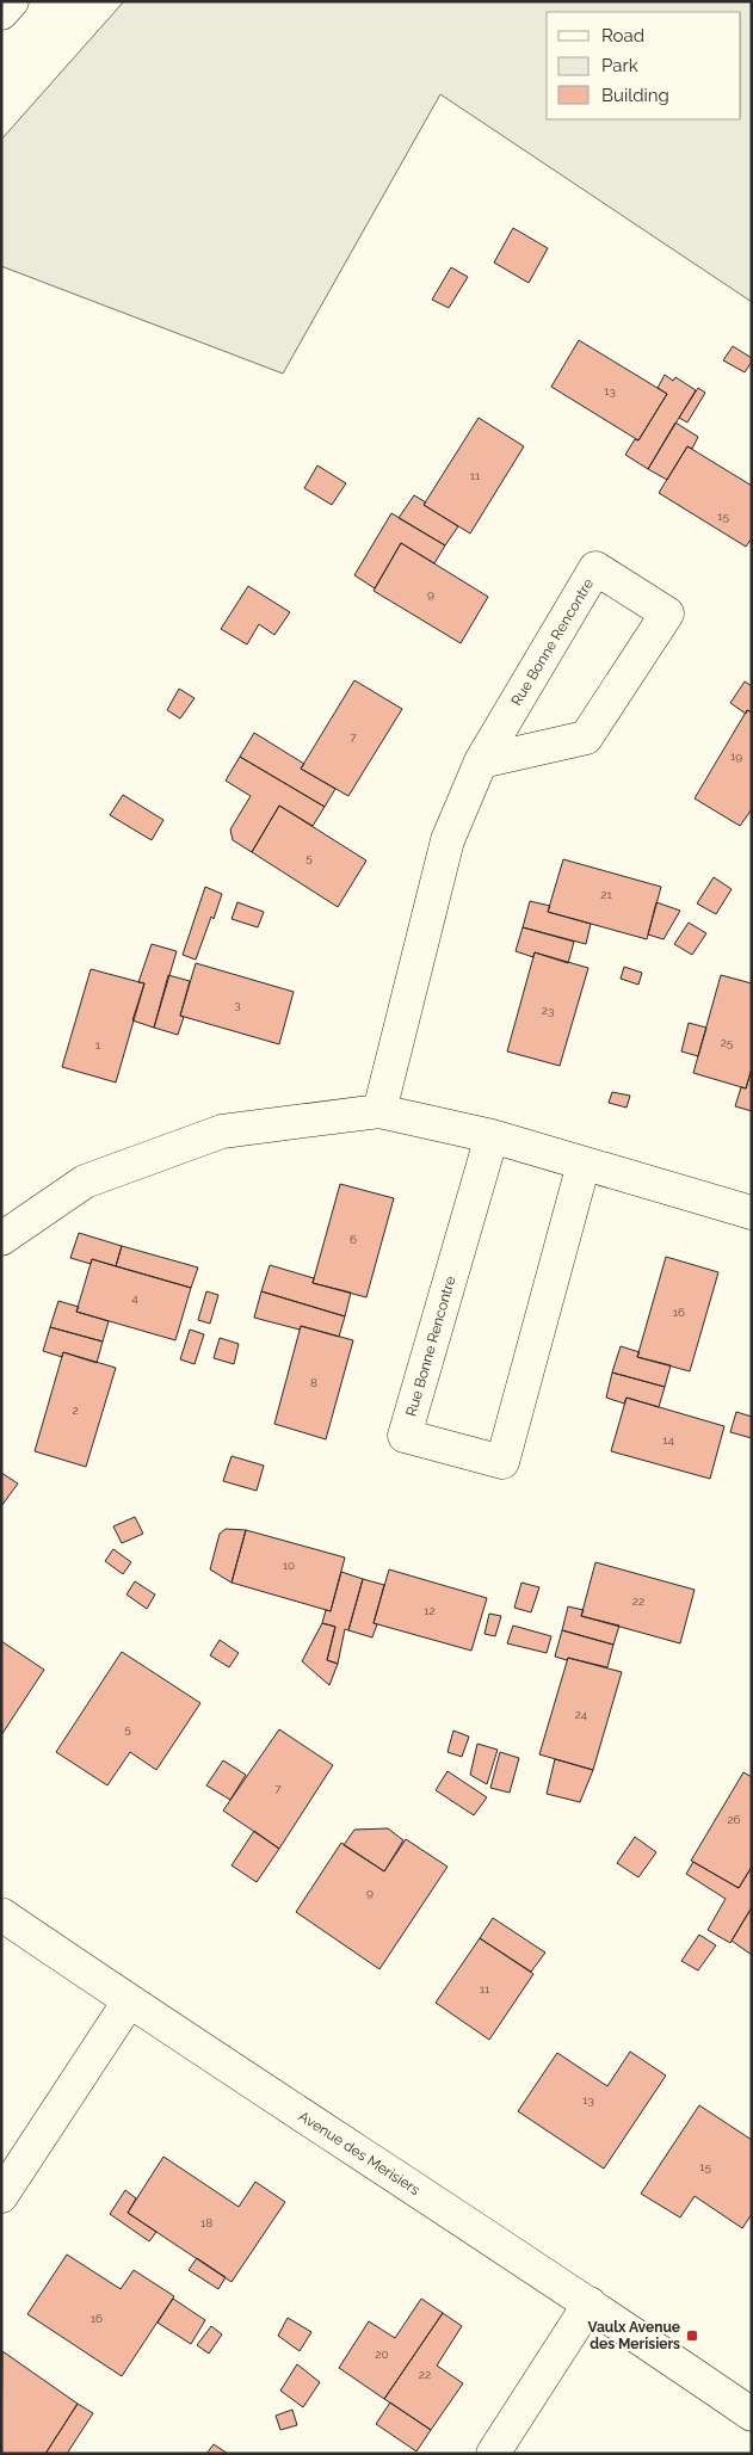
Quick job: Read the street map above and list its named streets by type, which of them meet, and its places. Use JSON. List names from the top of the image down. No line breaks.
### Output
{"streets":{"street":["Rue Bonne Rencontre","Avenue des Merisiers"]},"places":{"transit":["Vaulx Avenue des Merisiers"]},"house_numbers":["13","11","15","9","7","19","5","21","3","23","25","1","6","4","16","8","2","14","10","22","12","24","5","7","26","9","11","13","15","18","16","20","22"],"legend":["Road","Park","Building"]}
